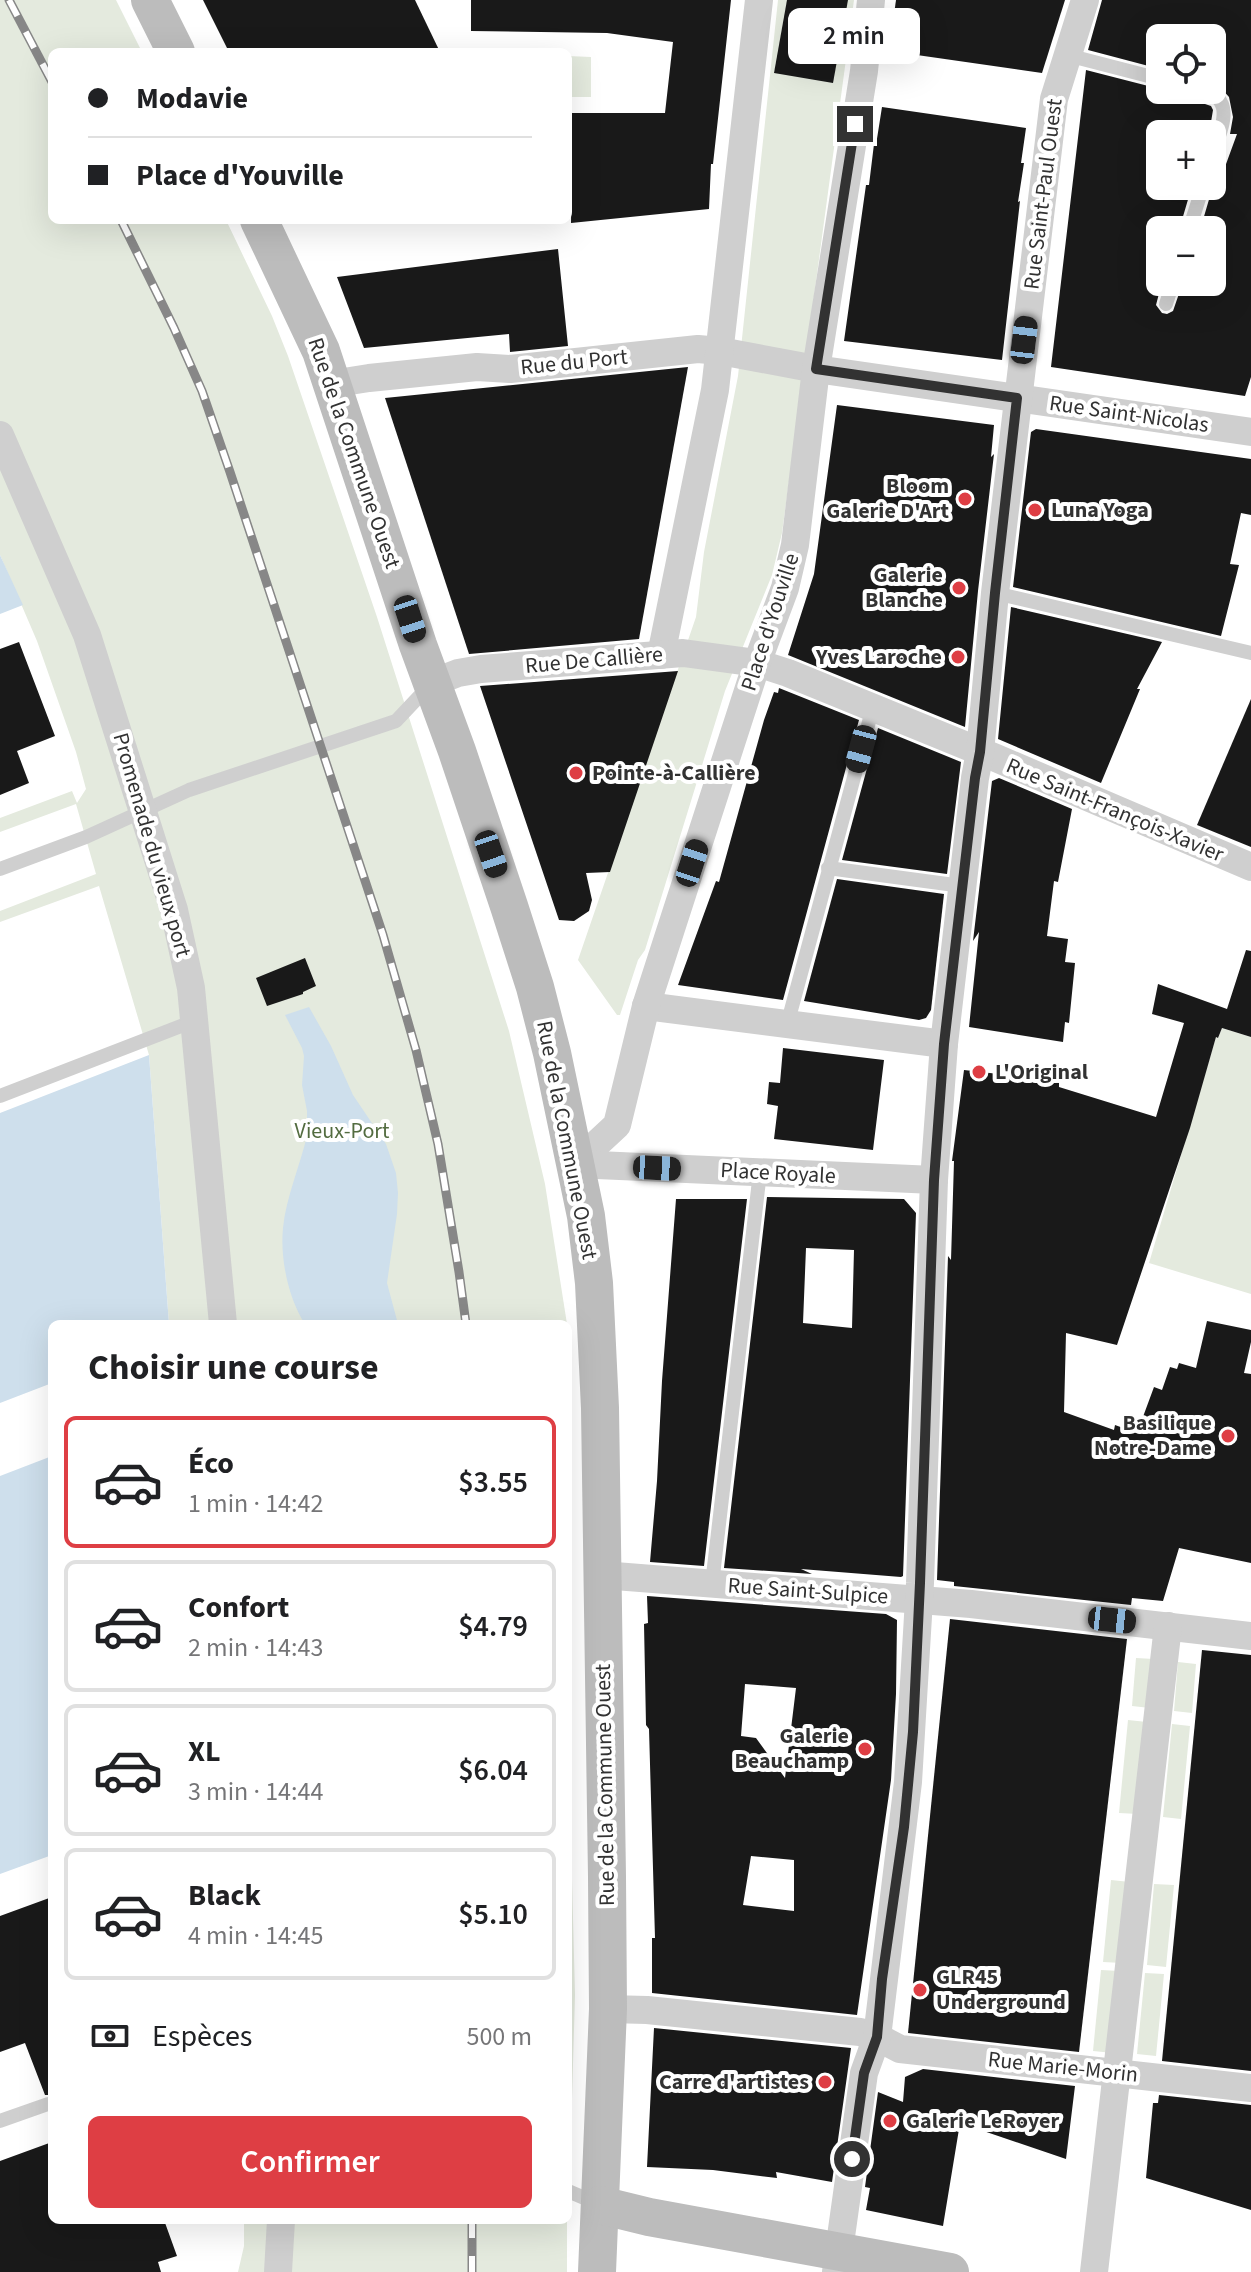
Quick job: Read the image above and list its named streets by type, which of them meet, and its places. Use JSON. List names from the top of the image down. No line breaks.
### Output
{"streets":{"street":["Rue Saint-Paul Ouest","Rue du Port","Rue Saint-Nicolas","Rue de la Commune Ouest","Place d'Youville","Rue De Callière","Rue Saint-François-Xavier","Promenade du vieux port","Place Royale","Rue Saint-Sulpice","Rue Marie-Morin"]},"crossings":[["Rue Saint-Paul Ouest","Rue Saint-Nicolas"],["Rue Saint-Paul Ouest","Rue Saint-François-Xavier"],["Rue Saint-Paul Ouest","Place Royale"],["Rue Saint-Paul Ouest","Rue Saint-Sulpice"],["Rue Saint-Paul Ouest","Rue Marie-Morin"],["Rue du Port","Rue Saint-Nicolas"],["Rue du Port","Rue de la Commune Ouest"],["Rue du Port","Place d'Youville"],["Rue Saint-Nicolas","Place d'Youville"],["Rue de la Commune Ouest","Place d'Youville"],["Rue de la Commune Ouest","Rue De Callière"],["Rue de la Commune Ouest","Place Royale"],["Rue de la Commune Ouest","Rue Saint-Sulpice"],["Rue de la Commune Ouest","Rue Marie-Morin"],["Place d'Youville","Rue De Callière"],["Place d'Youville","Rue Saint-François-Xavier"],["Place d'Youville","Place Royale"],["Rue De Callière","Rue Saint-François-Xavier"]],"parks":["Vieux-Port"],"places":["Bloom Galerie D'Art","Luna Yoga","Galerie Blanche","Yves Laroche","Pointe-à-Callière","L'Original","Basilique Notre-Dame","Galerie Beauchamp","GLR45 Underground","Carre d'artistes","Galerie LeRoyer"],"page":{"bubble":"2 min","map_buttons":["+","−"],"banner":["Modavie","Place d'Youville"],"heading":"Choisir une course","list":[{"name":"Éco","note":"1 min · 14:42","value":"$3.55"},{"name":"Confort","note":"2 min · 14:43","value":"$4.79"},{"name":"XL","note":"3 min · 14:44","value":"$6.04"},{"name":"Black","note":"4 min · 14:45","value":"$5.10"}],"pay":["Espèces","500 m"],"buttons":"Confirmer"}}
